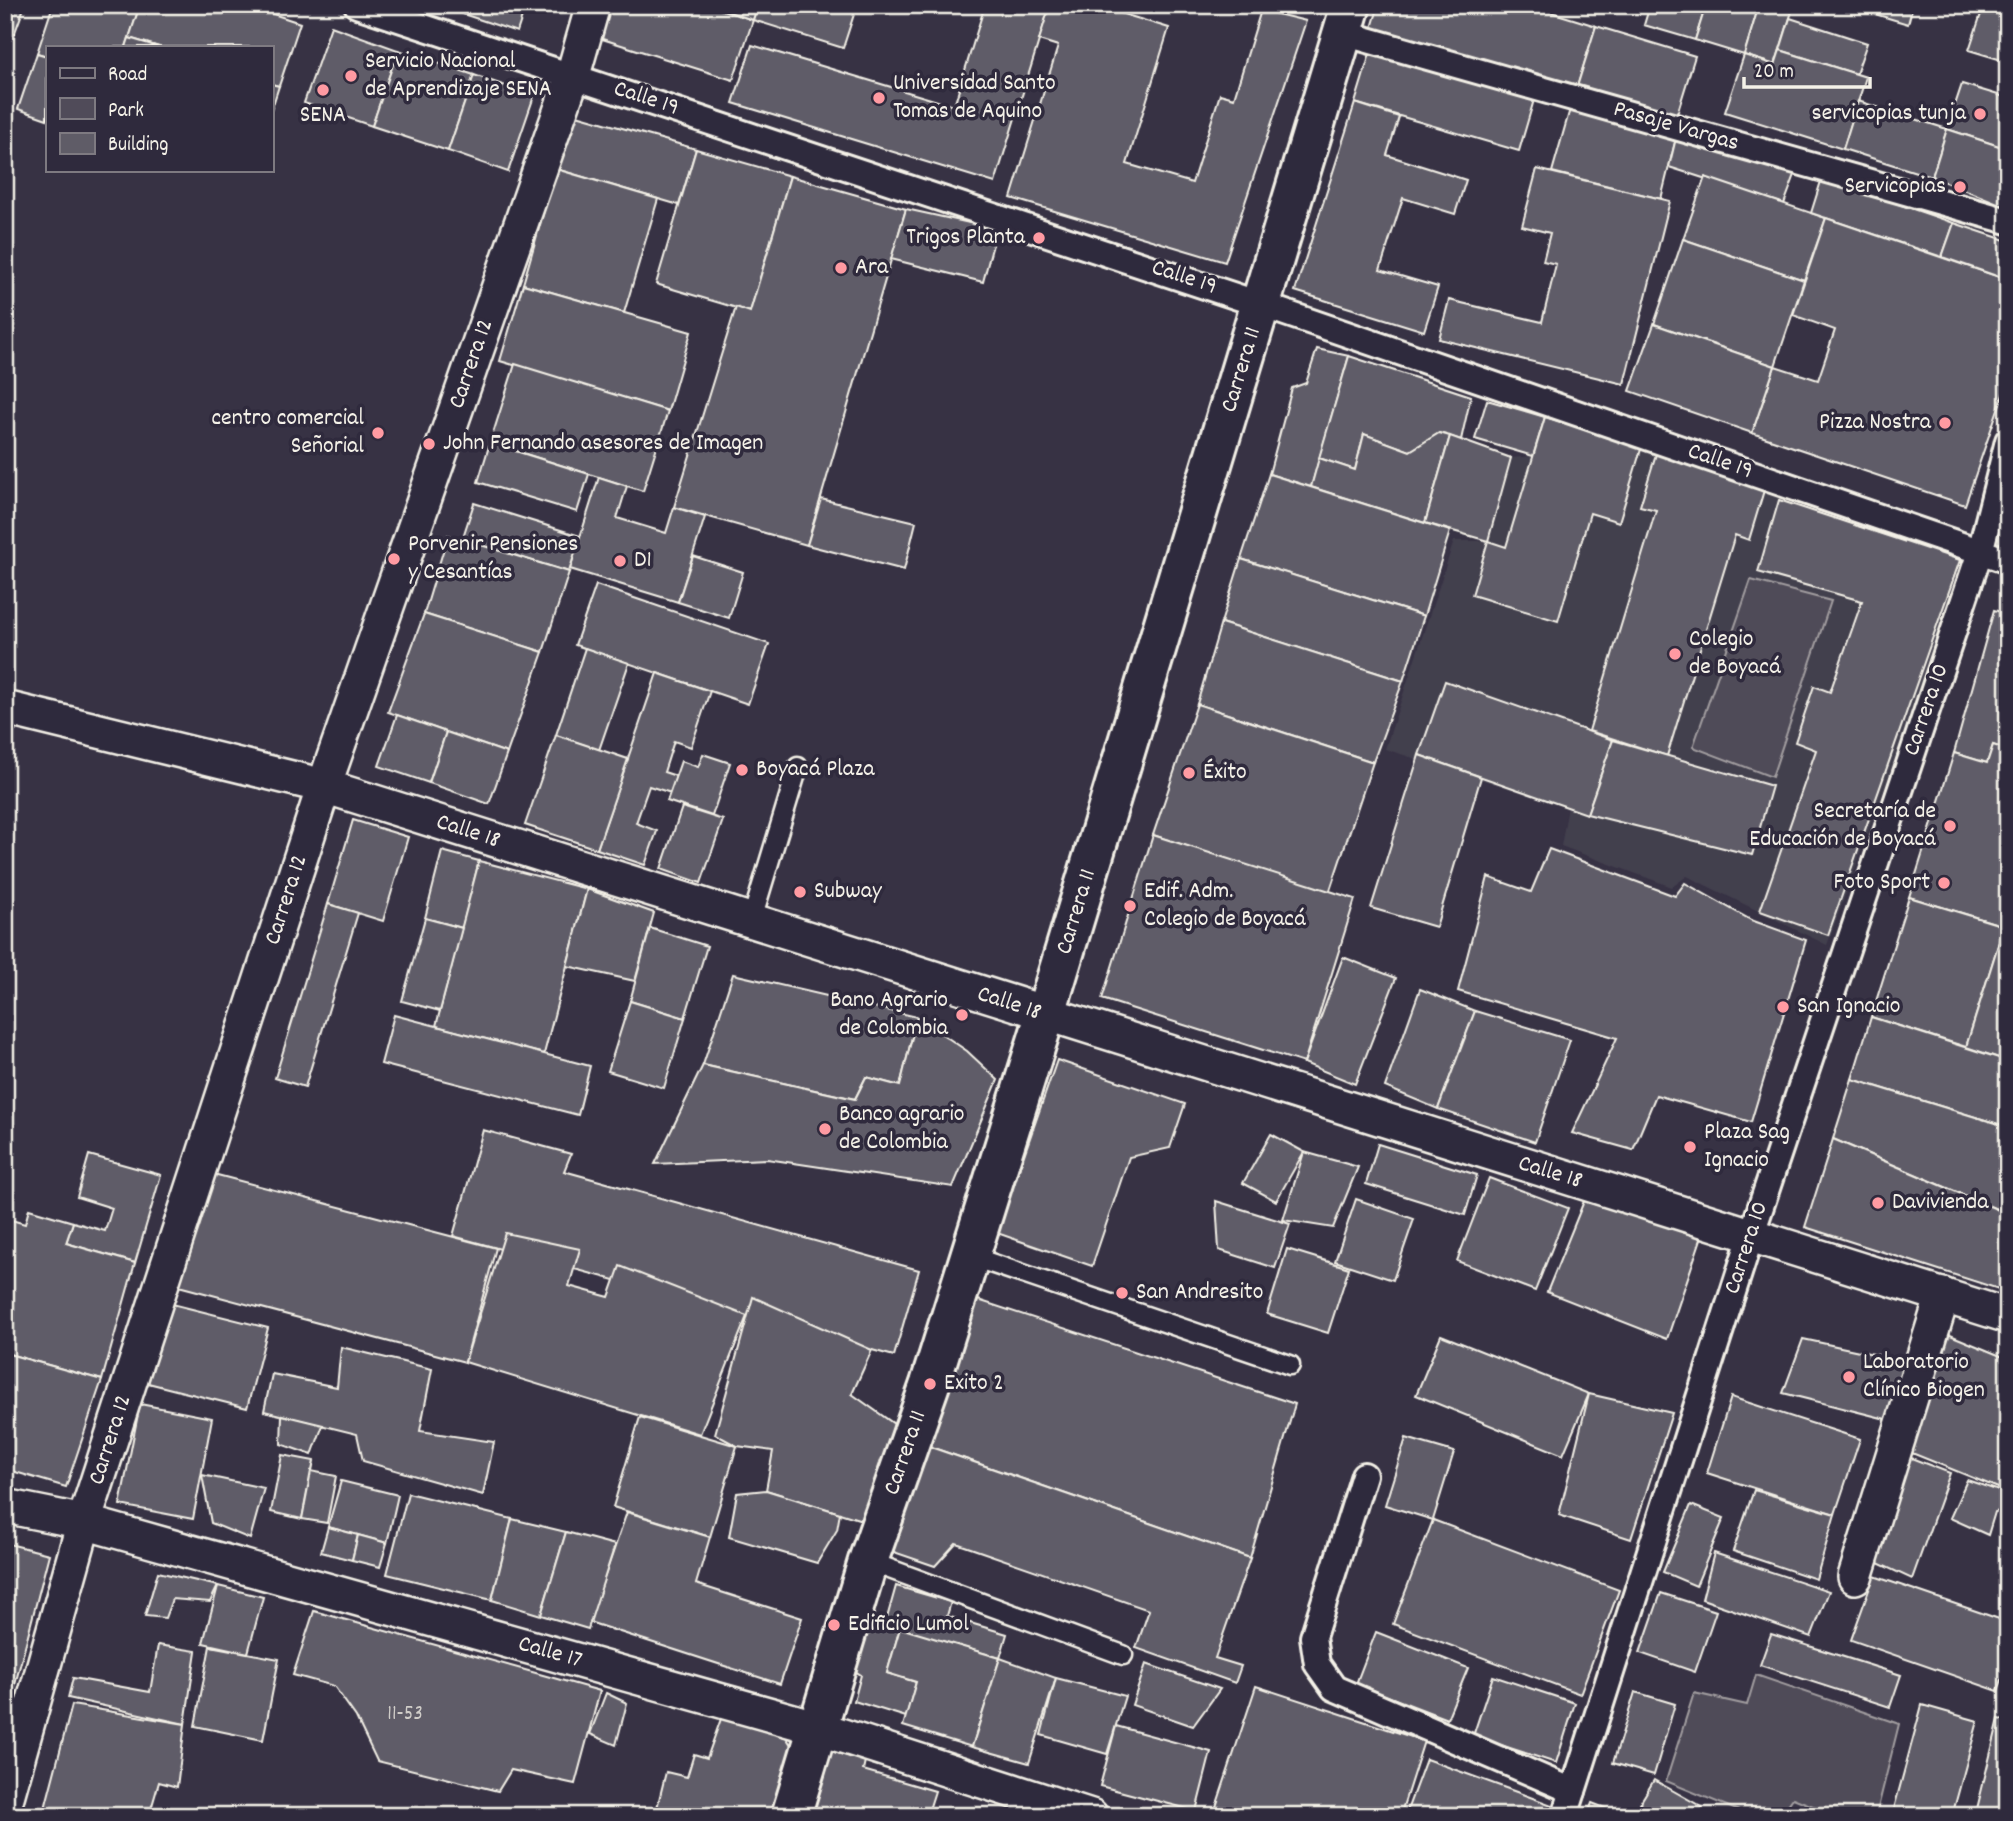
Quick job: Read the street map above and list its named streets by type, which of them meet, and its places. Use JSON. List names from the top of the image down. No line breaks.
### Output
{"streets":{"main road":["Carrera 11"],"street":["Calle 19","Pasaje Vargas","Carrera 12","Carrera 10","Calle 18","Calle 17"]},"crossings":[["Calle 19","Carrera 12"],["Calle 19","Carrera 11"],["Calle 19","Carrera 10"],["Pasaje Vargas","Carrera 11"],["Carrera 12","Calle 18"],["Carrera 12","Calle 17"],["Carrera 11","Calle 18"],["Carrera 11","Calle 17"],["Carrera 10","Calle 18"]],"places":["Servicio Nacional de Aprendizaje SENA","SENA","Universidad Santo Tomas de Aquino","servicopias tunja","Servicopias","Trigos Planta","Ara","Pizza Nostra","centro comercial Señorial","John Fernando asesores de Imagen","Porvenir Pensiones y Cesantías","D1","Colegio de Boyacá","Boyacá Plaza","Éxito","Secretaría de Educación de Boyacá","Foto Sport","Subway","Edif. Adm. Colegio de Boyacá","San Ignacio","Bano Agrario de Colombia","Banco agrario de Colombia","Plaza Sag Ignacio","Davivienda","San Andresito","Laboratorio Clínico Biogen","Exito 2","Edificio Lumol"],"house_numbers":["11-53"],"legend":["Road","Park","Building"],"scale_bar":"20 m"}
